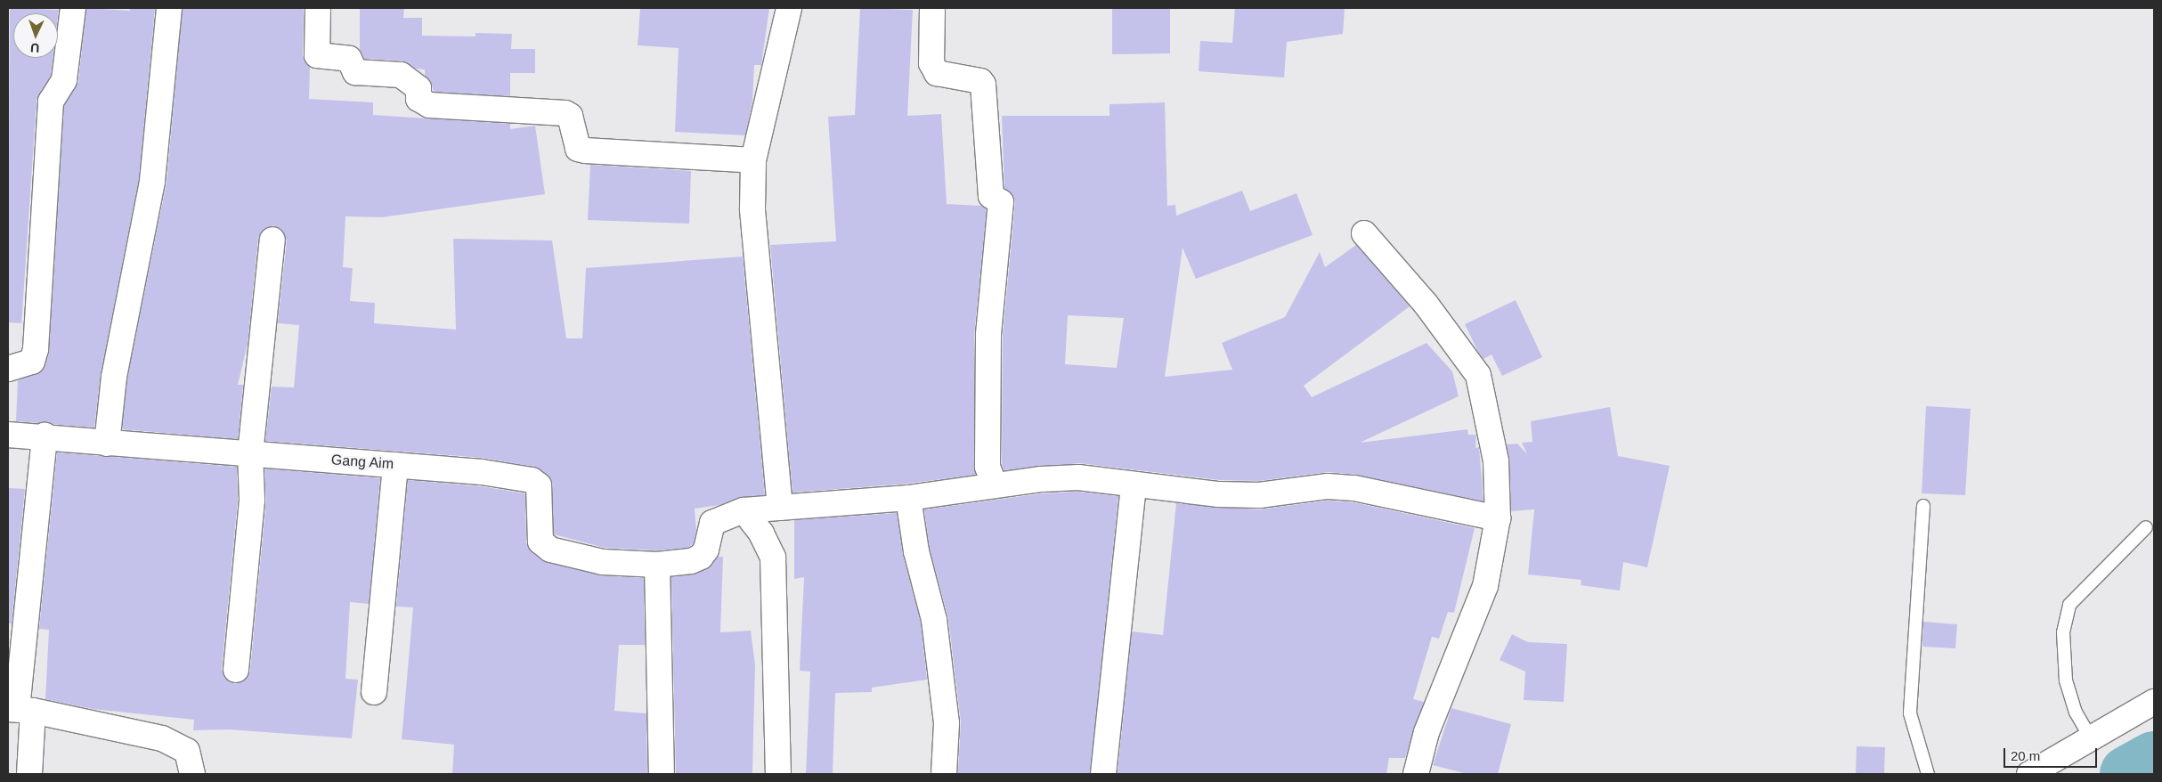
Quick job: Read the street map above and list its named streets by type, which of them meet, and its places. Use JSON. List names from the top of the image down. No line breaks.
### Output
{"streets":{"street":["Gang Aim"]},"scale_bar":"20 m","north":"bottom"}
